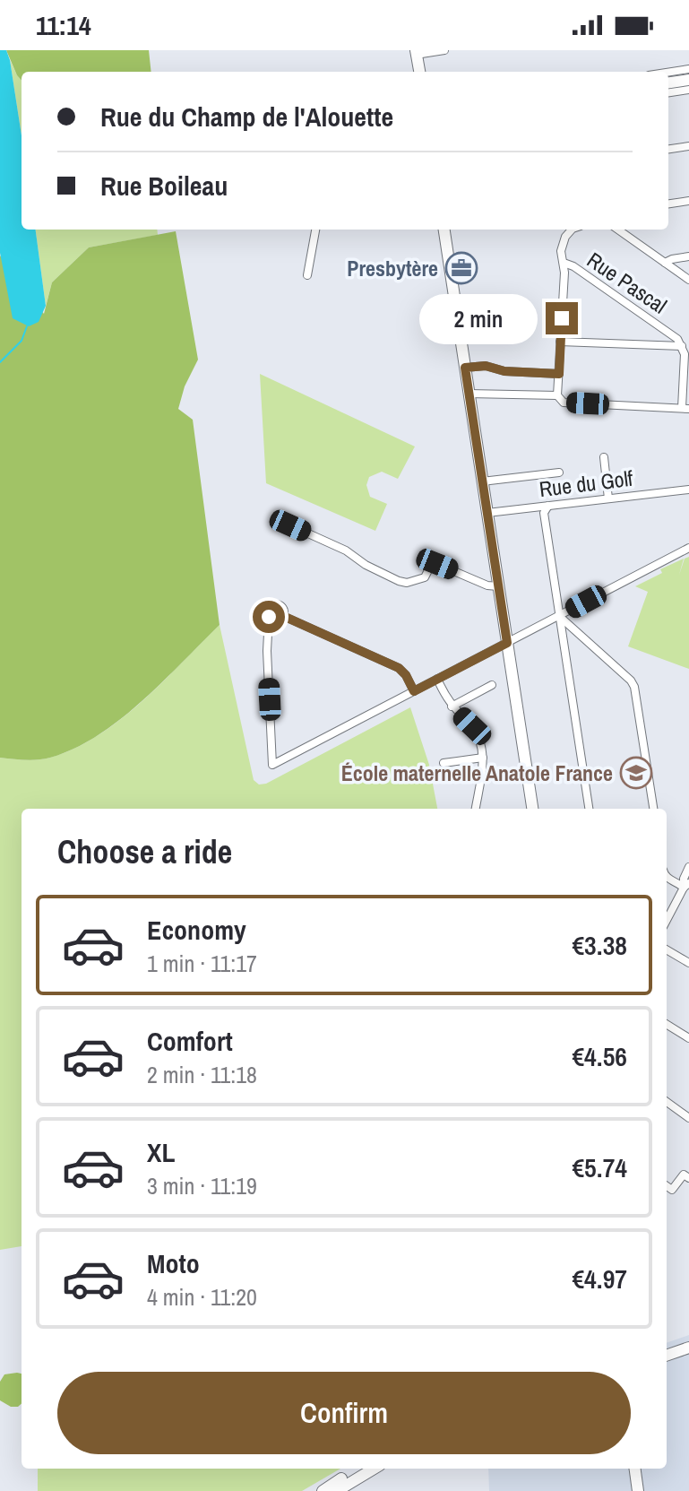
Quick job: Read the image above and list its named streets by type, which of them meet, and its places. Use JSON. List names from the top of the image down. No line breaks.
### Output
{"streets":{"street":["Rue Pascal","Rue du Golf"]},"places":{"office":["Presbytère"],"school or university":["École maternelle Anatole France"]},"page":{"status":"11:14","banner":["Rue du Champ de l'Alouette","Rue Boileau"],"bubble":"2 min","heading":"Choose a ride","list":[{"name":"Economy","note":"1 min · 11:17","value":"€3.38"},{"name":"Comfort","note":"2 min · 11:18","value":"€4.56"},{"name":"XL","note":"3 min · 11:19","value":"€5.74"},{"name":"Moto","note":"4 min · 11:20","value":"€4.97"}],"buttons":"Confirm"}}
